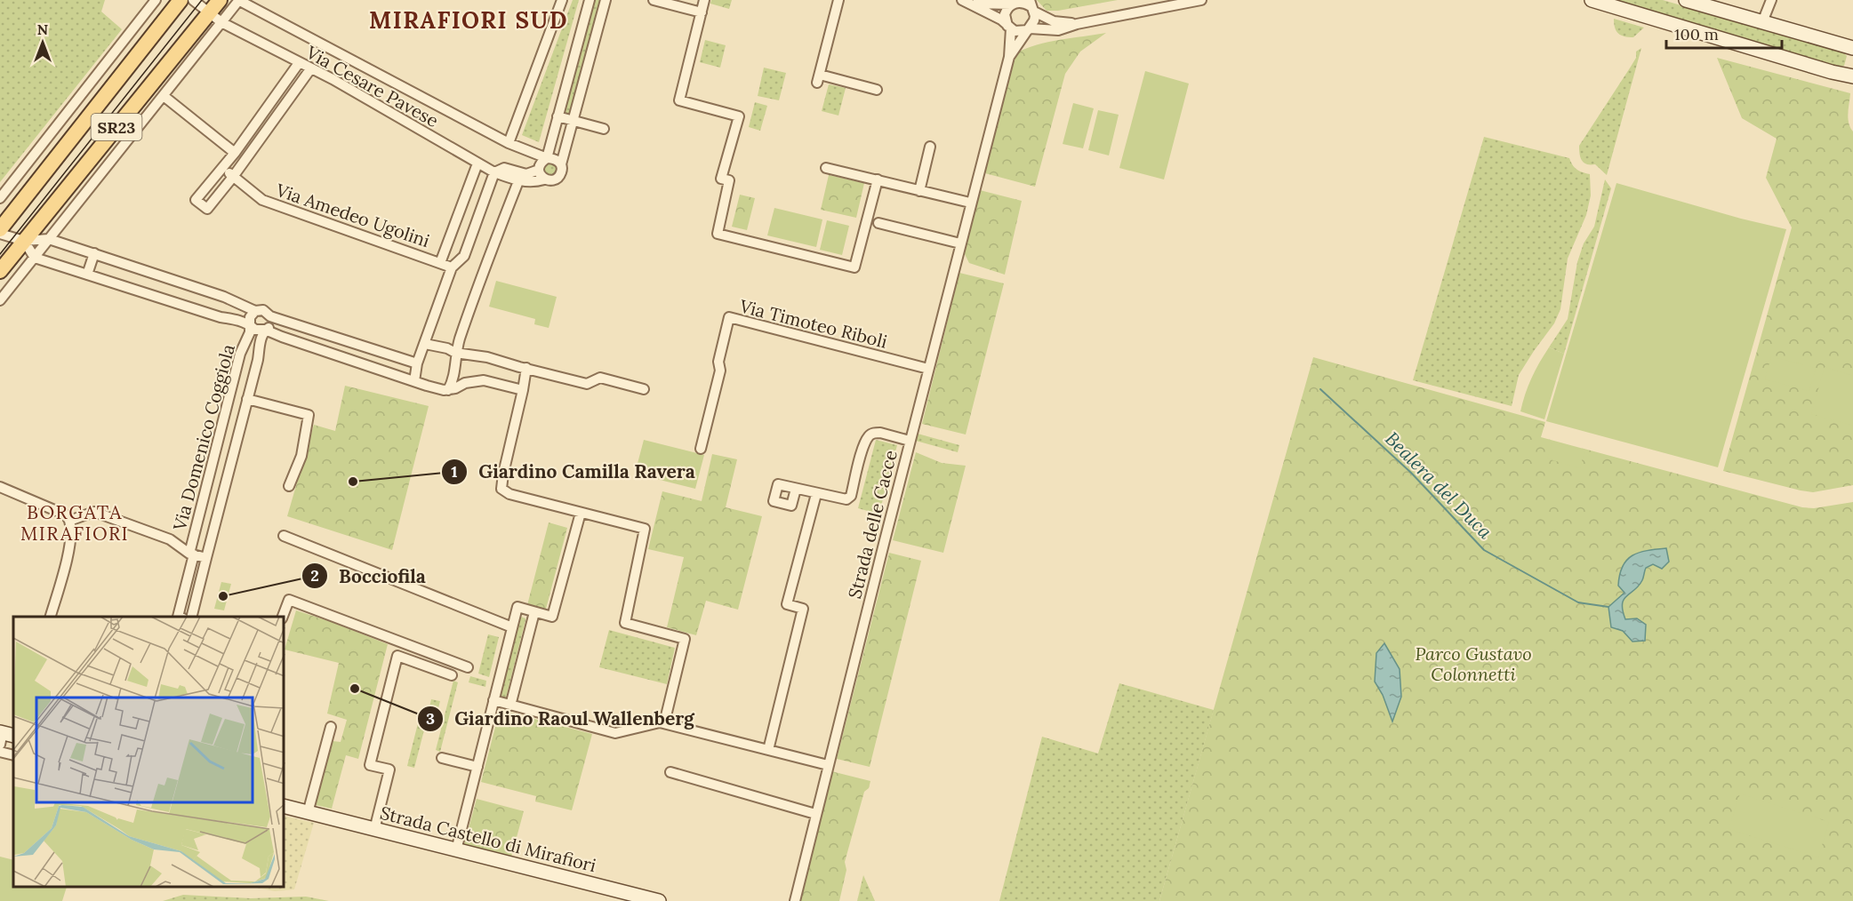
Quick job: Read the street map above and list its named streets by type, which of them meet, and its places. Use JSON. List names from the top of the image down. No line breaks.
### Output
{"streets":{"main road":["SR23","Strada Castello di Mirafiori"],"street":["Via Cesare Pavese","Via Amedeo Ugolini","Via Timoteo Riboli","Via Domenico Coggiola","Strada delle Cacce"]},"crossings":[["Via Cesare Pavese","SR23"],["Via Timoteo Riboli","Strada delle Cacce"]],"districts":["MIRAFIORI SUD","BORGATA MIRAFIORI"],"water":["Bealera del Duca"],"parks":["Parco Gustavo Colonnetti"],"places":["Giardino Camilla Ravera","Bocciofila","Giardino Raoul Wallenberg"],"scale_bar":"100 m","north":"top"}
